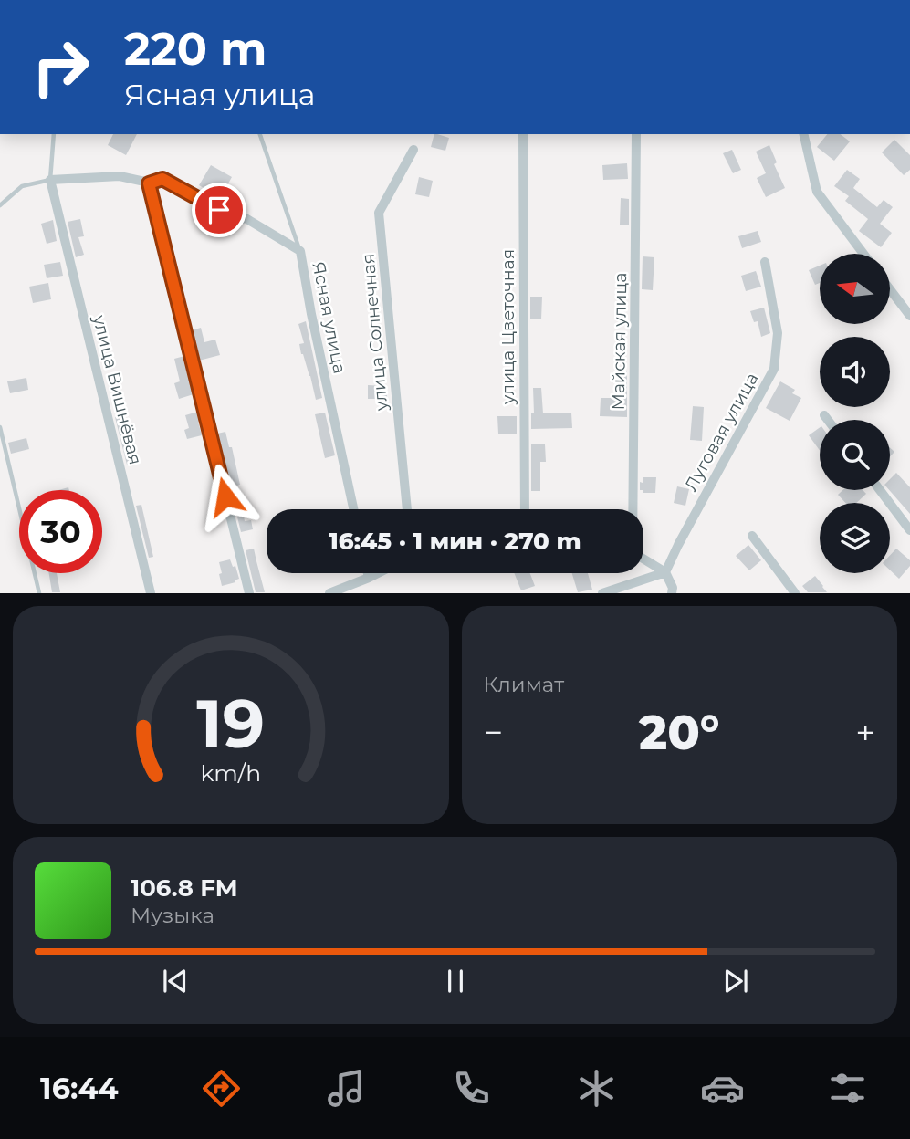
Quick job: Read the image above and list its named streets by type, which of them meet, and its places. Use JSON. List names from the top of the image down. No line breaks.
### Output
{"streets":{"street":["Ясная улица","улица Цветочная","улица Солнечная","Майская улица","улица Вишнёвая","Луговая улица"]},"crossings":[["Ясная улица","улица Вишнёвая"]],"north":"left","page":{"turn":["220 m","Ясная улица"],"limit":"30","trip":"16:45 · 1 мин · 270 m","tile":"Климат","heat":["−","20°","+"],"song":["106.8 FM","Музыка"],"tabs":"16:44","gauge":["19","km/h"]}}
